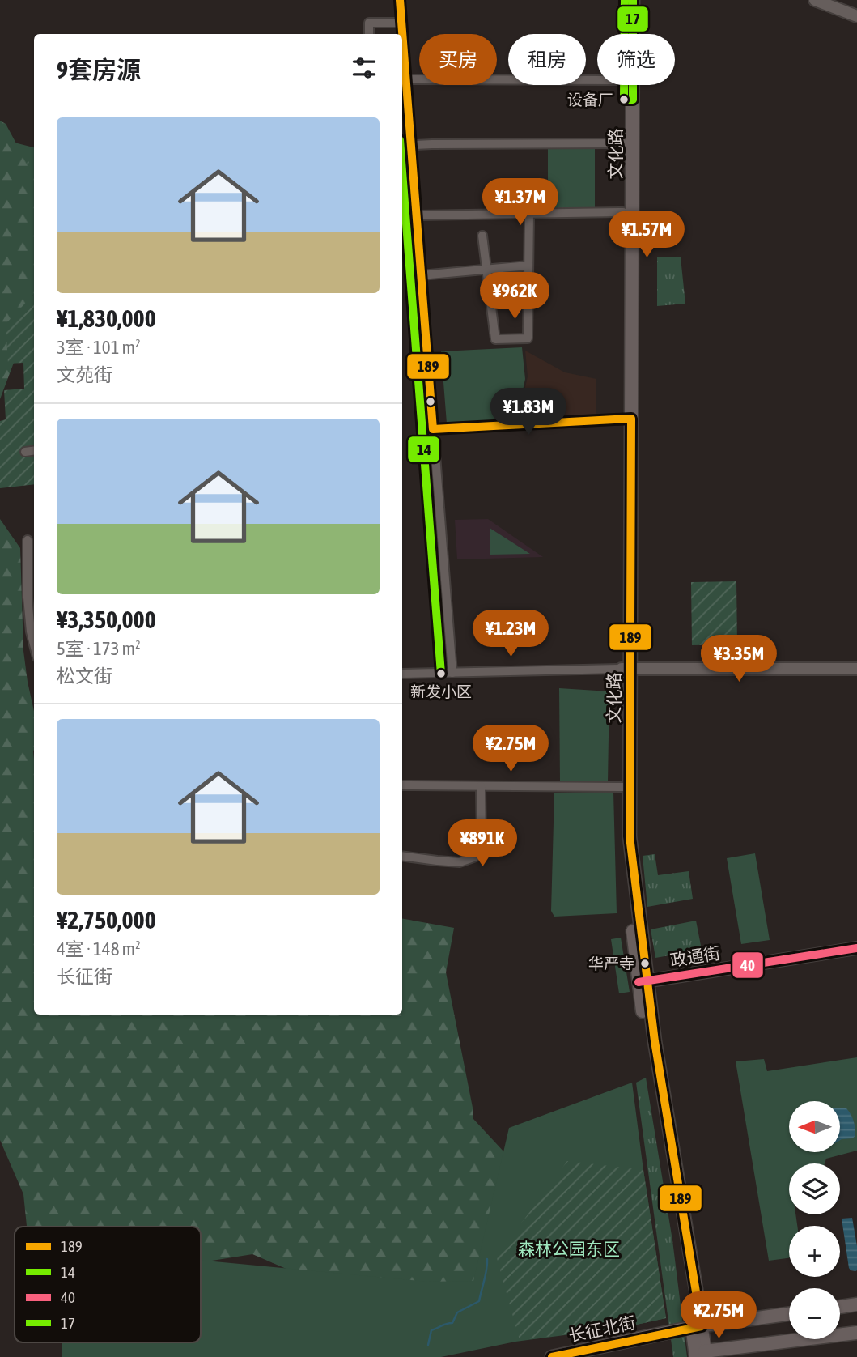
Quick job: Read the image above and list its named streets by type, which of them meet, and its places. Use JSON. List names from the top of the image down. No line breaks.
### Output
{"streets":{"main road":["文化路","长征北街"],"street":["政通街"]},"crossings":[["文化路","政通街"],["文化路","长征北街"]],"parks":["森林公园东区"],"places":["设备厂","新发小区","华严寺"],"lines":["transit line 189","transit line 17","transit line 14","transit line 40"],"legend":["189","14","40","17"],"north":"left","page":{"chip":["买房","租房","筛选"],"heading":"9套房源","list":[{"name":"¥1,830,000","note":"3室 · 101 m² · 文苑街"},{"name":"¥3,350,000","note":"5室 · 173 m² · 松文街"},{"name":"¥2,750,000","note":"4室 · 148 m² · 长征街"}],"price":["¥1.37M","¥1.57M","¥962K","¥1.83M","¥1.23M","¥3.35M","¥2.75M","¥891K","¥2.75M"],"map_buttons":["+","−"]}}
